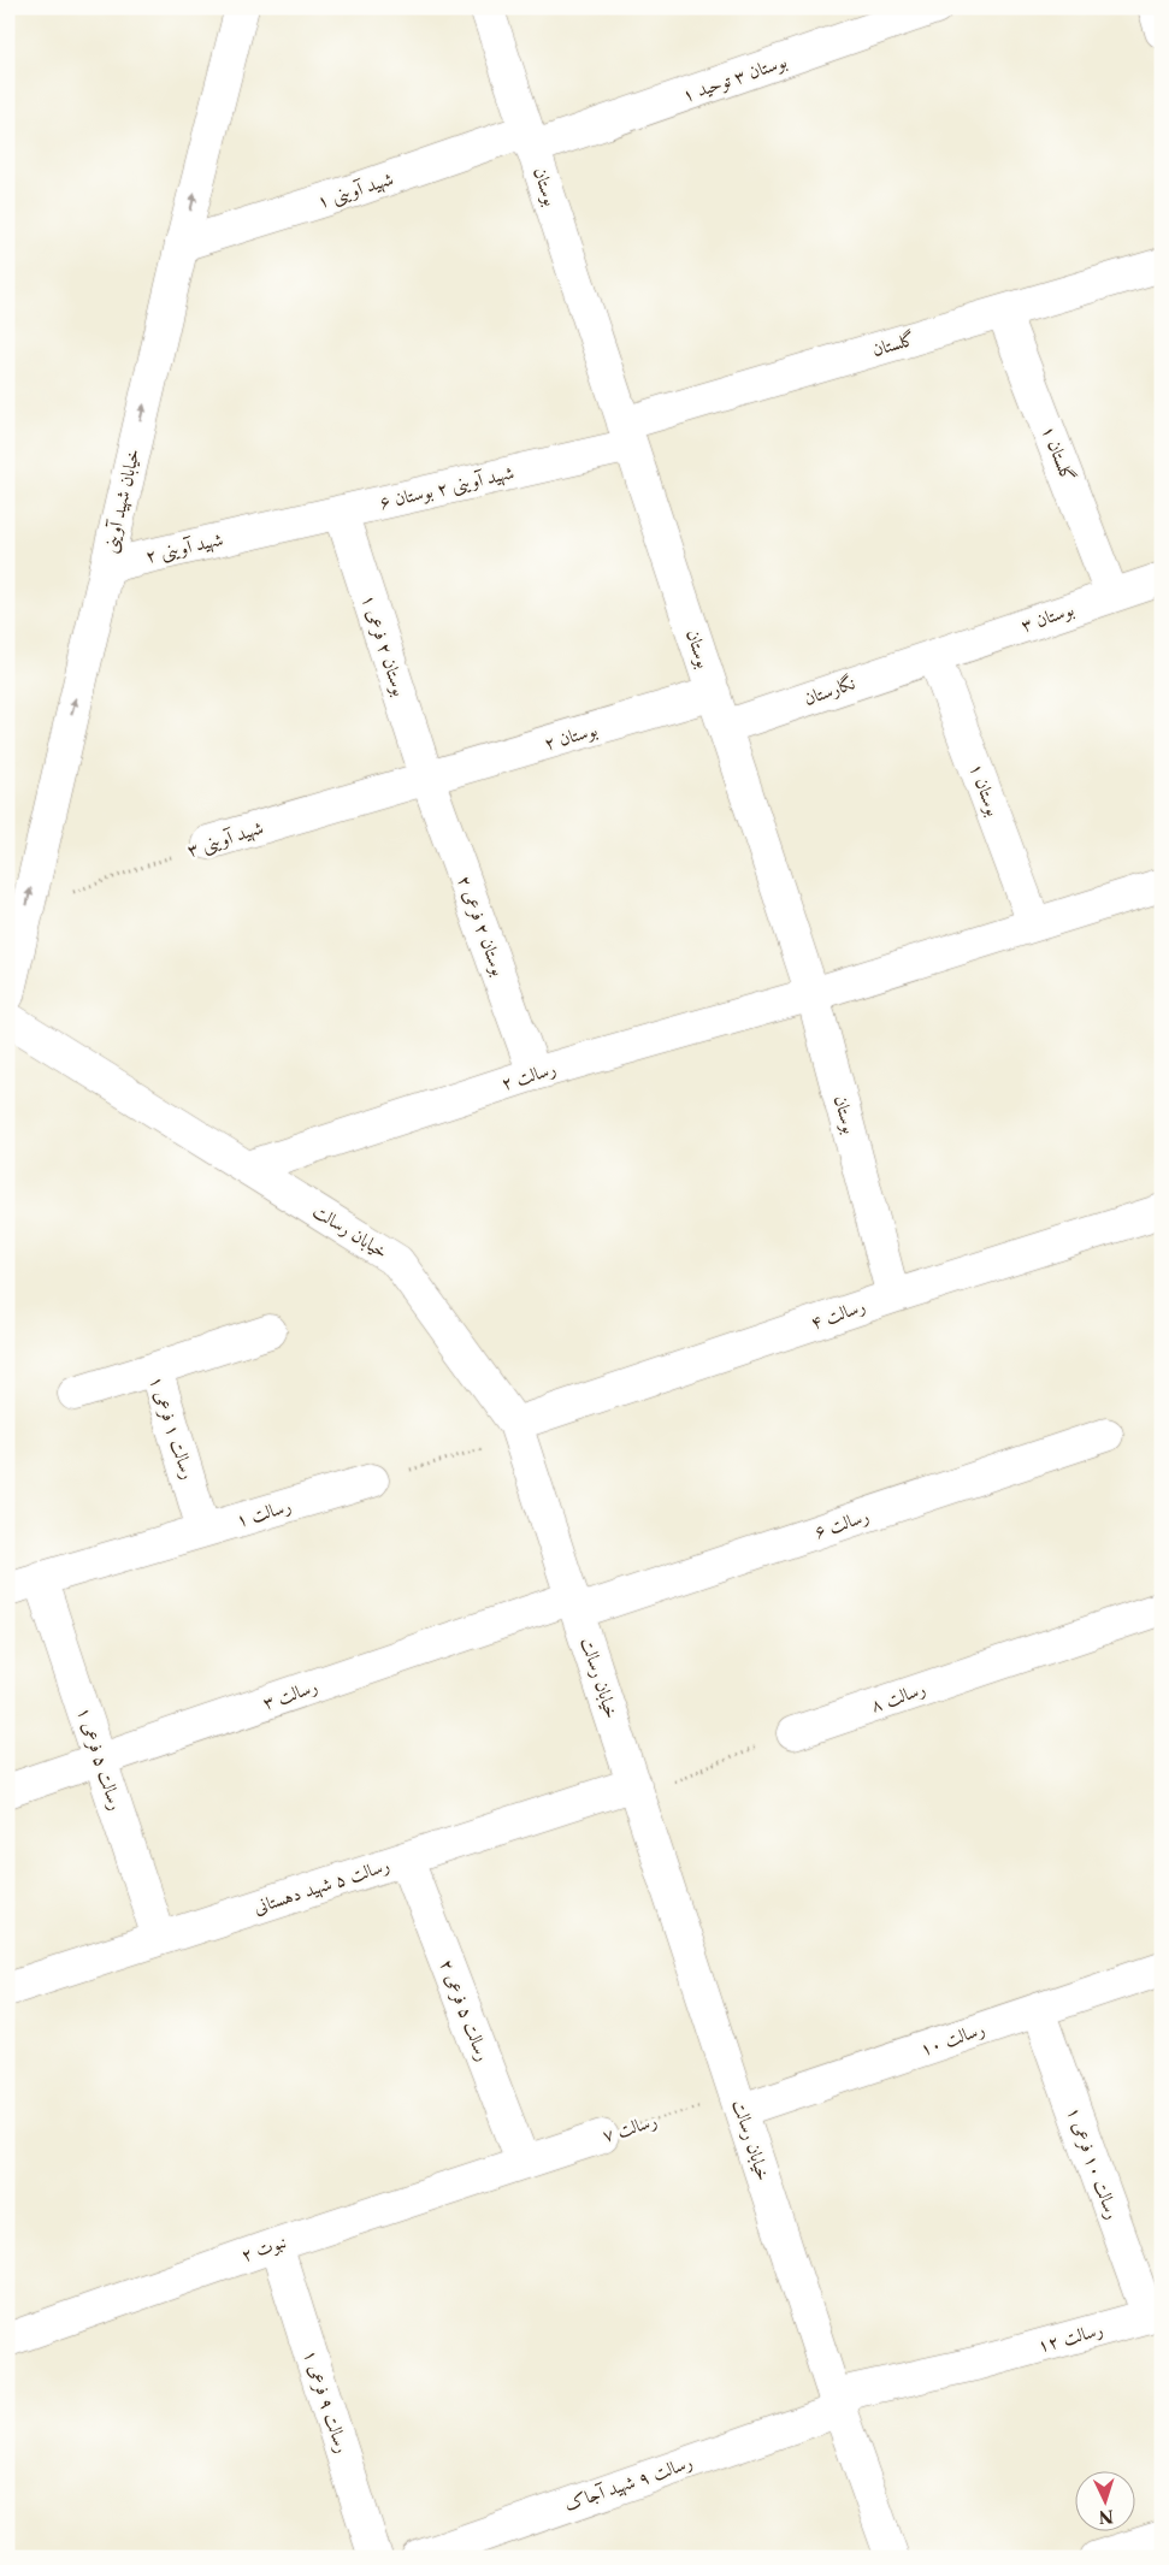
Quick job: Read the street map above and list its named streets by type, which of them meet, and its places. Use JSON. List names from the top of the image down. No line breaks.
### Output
{"streets":{"street":["بوستان ۳ توحید ۱","بوستان","شهید آوینی ۱","گلستان","گلستان ۱","شهید آوینی ۲ بوستان ۶","خیابان شهید آوینی","شهید آوینی ۲","بوستان ۳","بوستان ۲ فرعی ۱","نگارستان","بوستان ۲","بوستان ۱","شهید آوینی ۳","بوستان ۲ فرعی ۲","رسالت ۲","خیابان رسالت","رسالت ۴","رسالت ۱ فرعی ۱","رسالت ۱","رسالت ۶","رسالت ۳","رسالت ۸","رسالت ۵ فرعی ۱","رسالت ۵ شهید دهستانی","رسالت ۵ فرعی ۲","رسالت ۱۰","رسالت ۷","رسالت ۱۰ فرعی ۱","نبوت ۲","رسالت ۱۲","رسالت ۹ فرعی ۱","رسالت ۹ شهید آجاک"]},"crossings":[["بوستان ۳ توحید ۱","بوستان"],["بوستان ۳ توحید ۱","شهید آوینی ۱"],["بوستان","شهید آوینی ۱"],["بوستان","گلستان"],["بوستان","شهید آوینی ۲ بوستان ۶"],["بوستان","نگارستان"],["بوستان","بوستان ۲"],["بوستان","رسالت ۲"],["بوستان","رسالت ۴"],["شهید آوینی ۱","خیابان شهید آوینی"],["گلستان","گلستان ۱"],["گلستان","شهید آوینی ۲ بوستان ۶"],["گلستان ۱","بوستان ۳"],["شهید آوینی ۲ بوستان ۶","شهید آوینی ۲"],["شهید آوینی ۲ بوستان ۶","بوستان ۲ فرعی ۱"],["خیابان شهید آوینی","شهید آوینی ۲"],["خیابان شهید آوینی","شهید آوینی ۳"],["بوستان ۳","نگارستان"],["بوستان ۳","بوستان ۱"],["بوستان ۲ فرعی ۱","بوستان ۲"],["بوستان ۲ فرعی ۱","شهید آوینی ۳"],["بوستان ۲ فرعی ۱","بوستان ۲ فرعی ۲"],["نگارستان","بوستان ۱"],["بوستان ۲","شهید آوینی ۳"],["بوستان ۲","بوستان ۲ فرعی ۲"],["شهید آوینی ۳","بوستان ۲ فرعی ۲"],["بوستان ۲ فرعی ۲","رسالت ۲"],["رسالت ۲","خیابان رسالت"],["خیابان رسالت","رسالت ۴"],["خیابان رسالت","رسالت ۶"],["خیابان رسالت","رسالت ۳"],["خیابان رسالت","رسالت ۵ شهید دهستانی"],["خیابان رسالت","رسالت ۱۰"],["خیابان رسالت","رسالت ۷"],["خیابان رسالت","رسالت ۱۲"],["خیابان رسالت","رسالت ۹ شهید آجاک"],["رسالت ۱ فرعی ۱","رسالت ۱"],["رسالت ۱","رسالت ۵ فرعی ۱"],["رسالت ۶","رسالت ۳"],["رسالت ۳","رسالت ۵ فرعی ۱"],["رسالت ۵ فرعی ۱","رسالت ۵ شهید دهستانی"],["رسالت ۵ شهید دهستانی","رسالت ۵ فرعی ۲"],["رسالت ۵ فرعی ۲","رسالت ۷"],["رسالت ۵ فرعی ۲","نبوت ۲"],["رسالت ۱۰","رسالت ۷"],["رسالت ۱۰","رسالت ۱۰ فرعی ۱"],["رسالت ۷","نبوت ۲"],["رسالت ۱۰ فرعی ۱","رسالت ۱۲"],["نبوت ۲","رسالت ۹ فرعی ۱"],["رسالت ۱۲","رسالت ۹ شهید آجاک"]],"one_way":["خیابان شهید آوینی"],"north":"bottom"}
